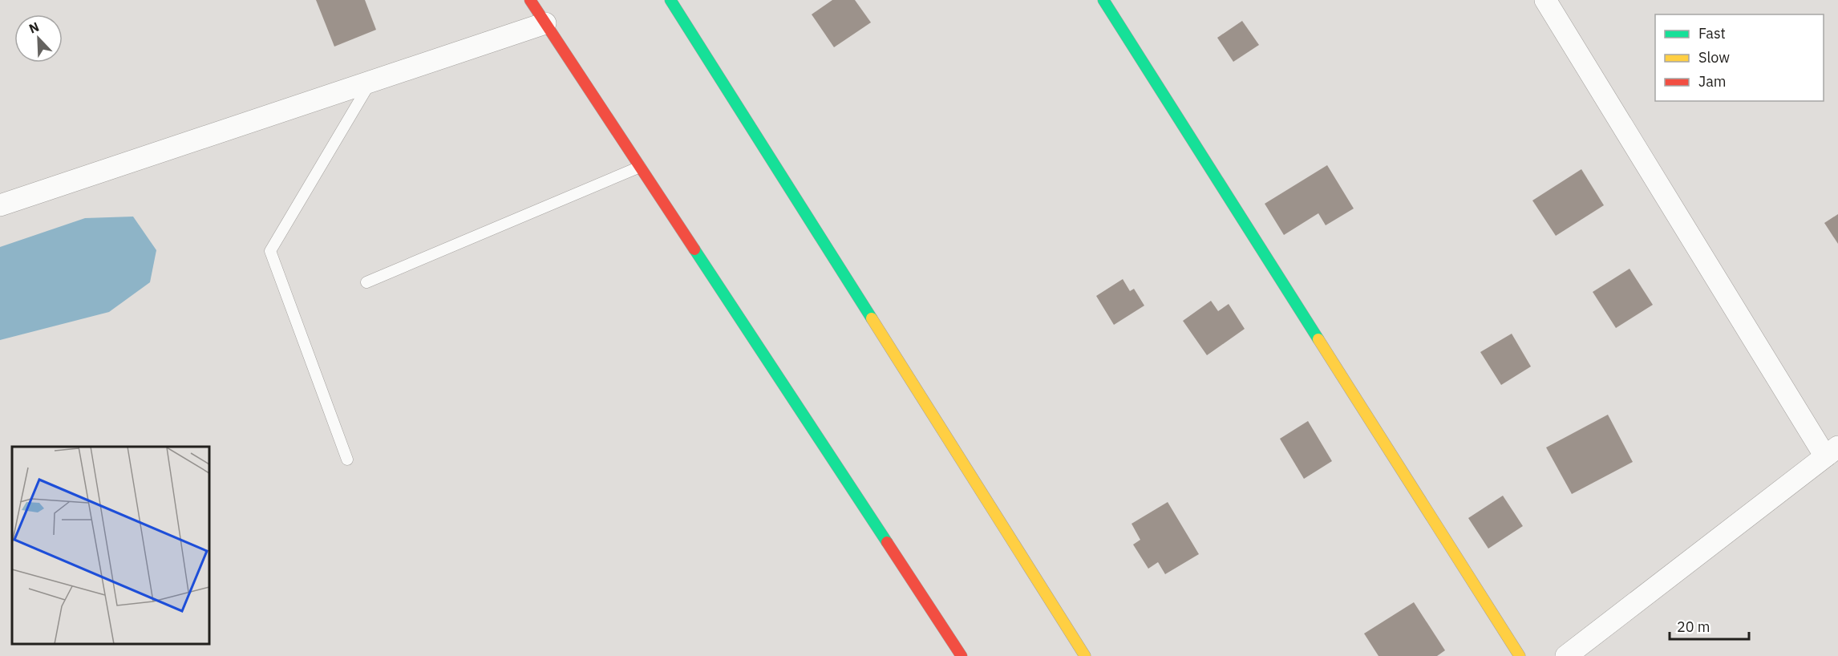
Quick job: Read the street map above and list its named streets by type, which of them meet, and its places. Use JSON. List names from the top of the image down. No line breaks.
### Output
{"legend":["Fast","Slow","Jam"],"scale_bar":"20 m","north":"top left"}
